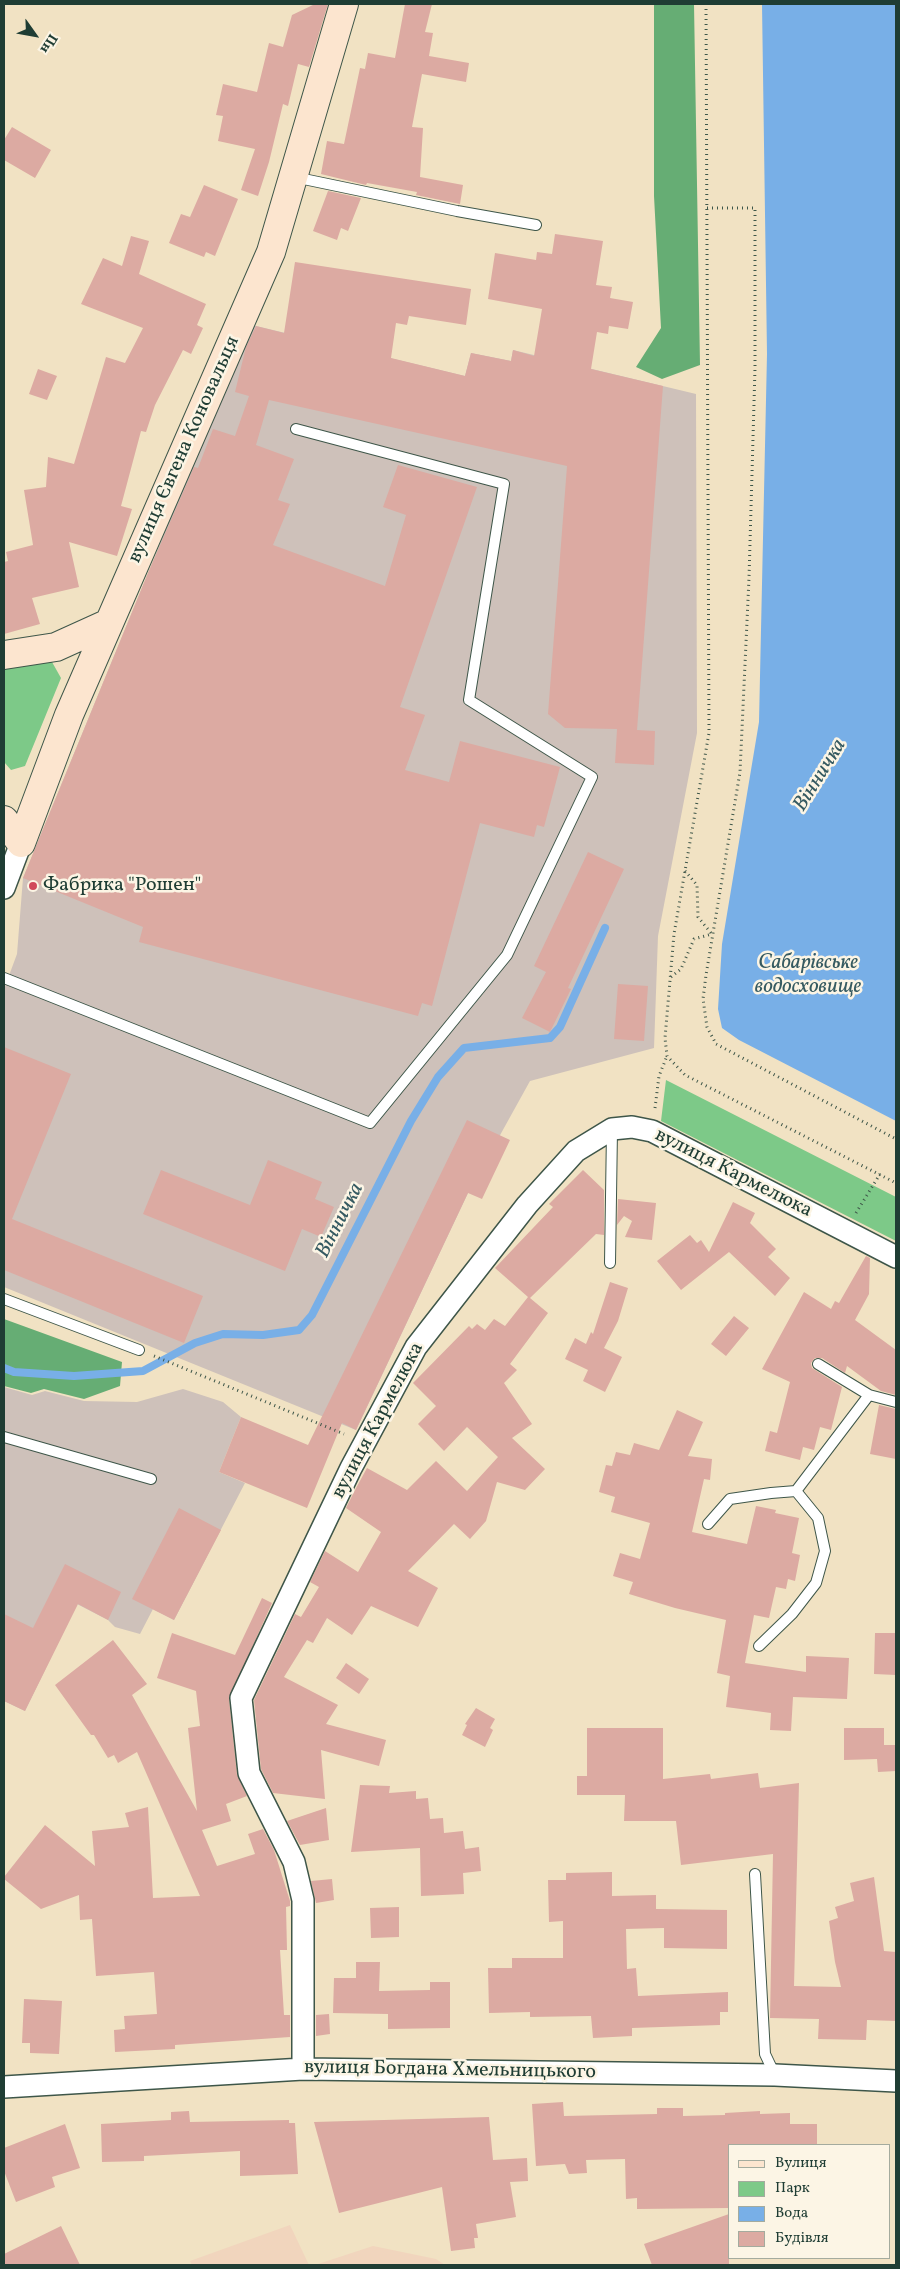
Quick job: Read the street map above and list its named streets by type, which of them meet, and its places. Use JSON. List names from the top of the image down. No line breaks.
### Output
{"streets":{"street":["вулиця Євгена Коновальця","вулиця Кармелюка","вулиця Богдана Хмельницького"]},"crossings":[["вулиця Кармелюка","вулиця Богдана Хмельницького"]],"water":["Вінничка","Сабарівське водосховище"],"places":["Фабрика \"Рошен\""],"legend":["Вулиця","Парк","Вода","Будівля"],"north":"bottom right"}
